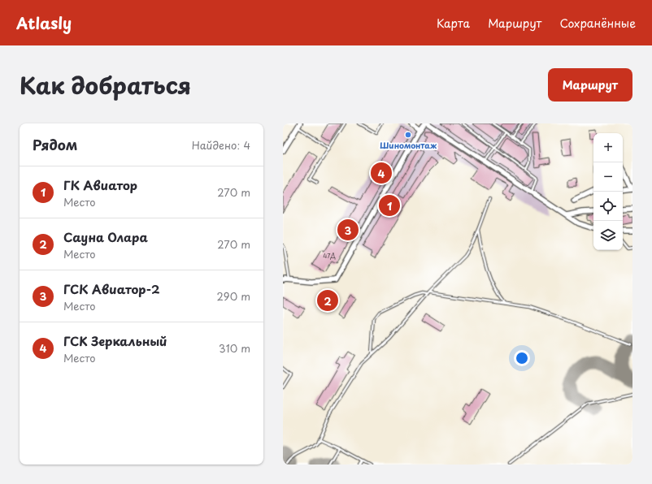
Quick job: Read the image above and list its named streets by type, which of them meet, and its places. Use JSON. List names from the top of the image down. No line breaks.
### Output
{"places":["Шиномонтаж"],"house_numbers":["47Д"],"page":{"header":"Atlasly","nav":["Карта","Маршрут","Сохранённые"],"title":"Как добраться","buttons":"Маршрут","heading":["Рядом","Найдено: 4"],"map_buttons":["+","−"],"pins":["4","1","3","2"],"list":[{"mark":"1","name":"ГК Авиатор","note":"Место","value":"270 m"},{"mark":"2","name":"Сауна Олара","note":"Место","value":"270 m"},{"mark":"3","name":"ГСК Авиатор-2","note":"Место","value":"290 m"},{"mark":"4","name":"ГСК Зеркальный","note":"Место","value":"310 m"}]}}
